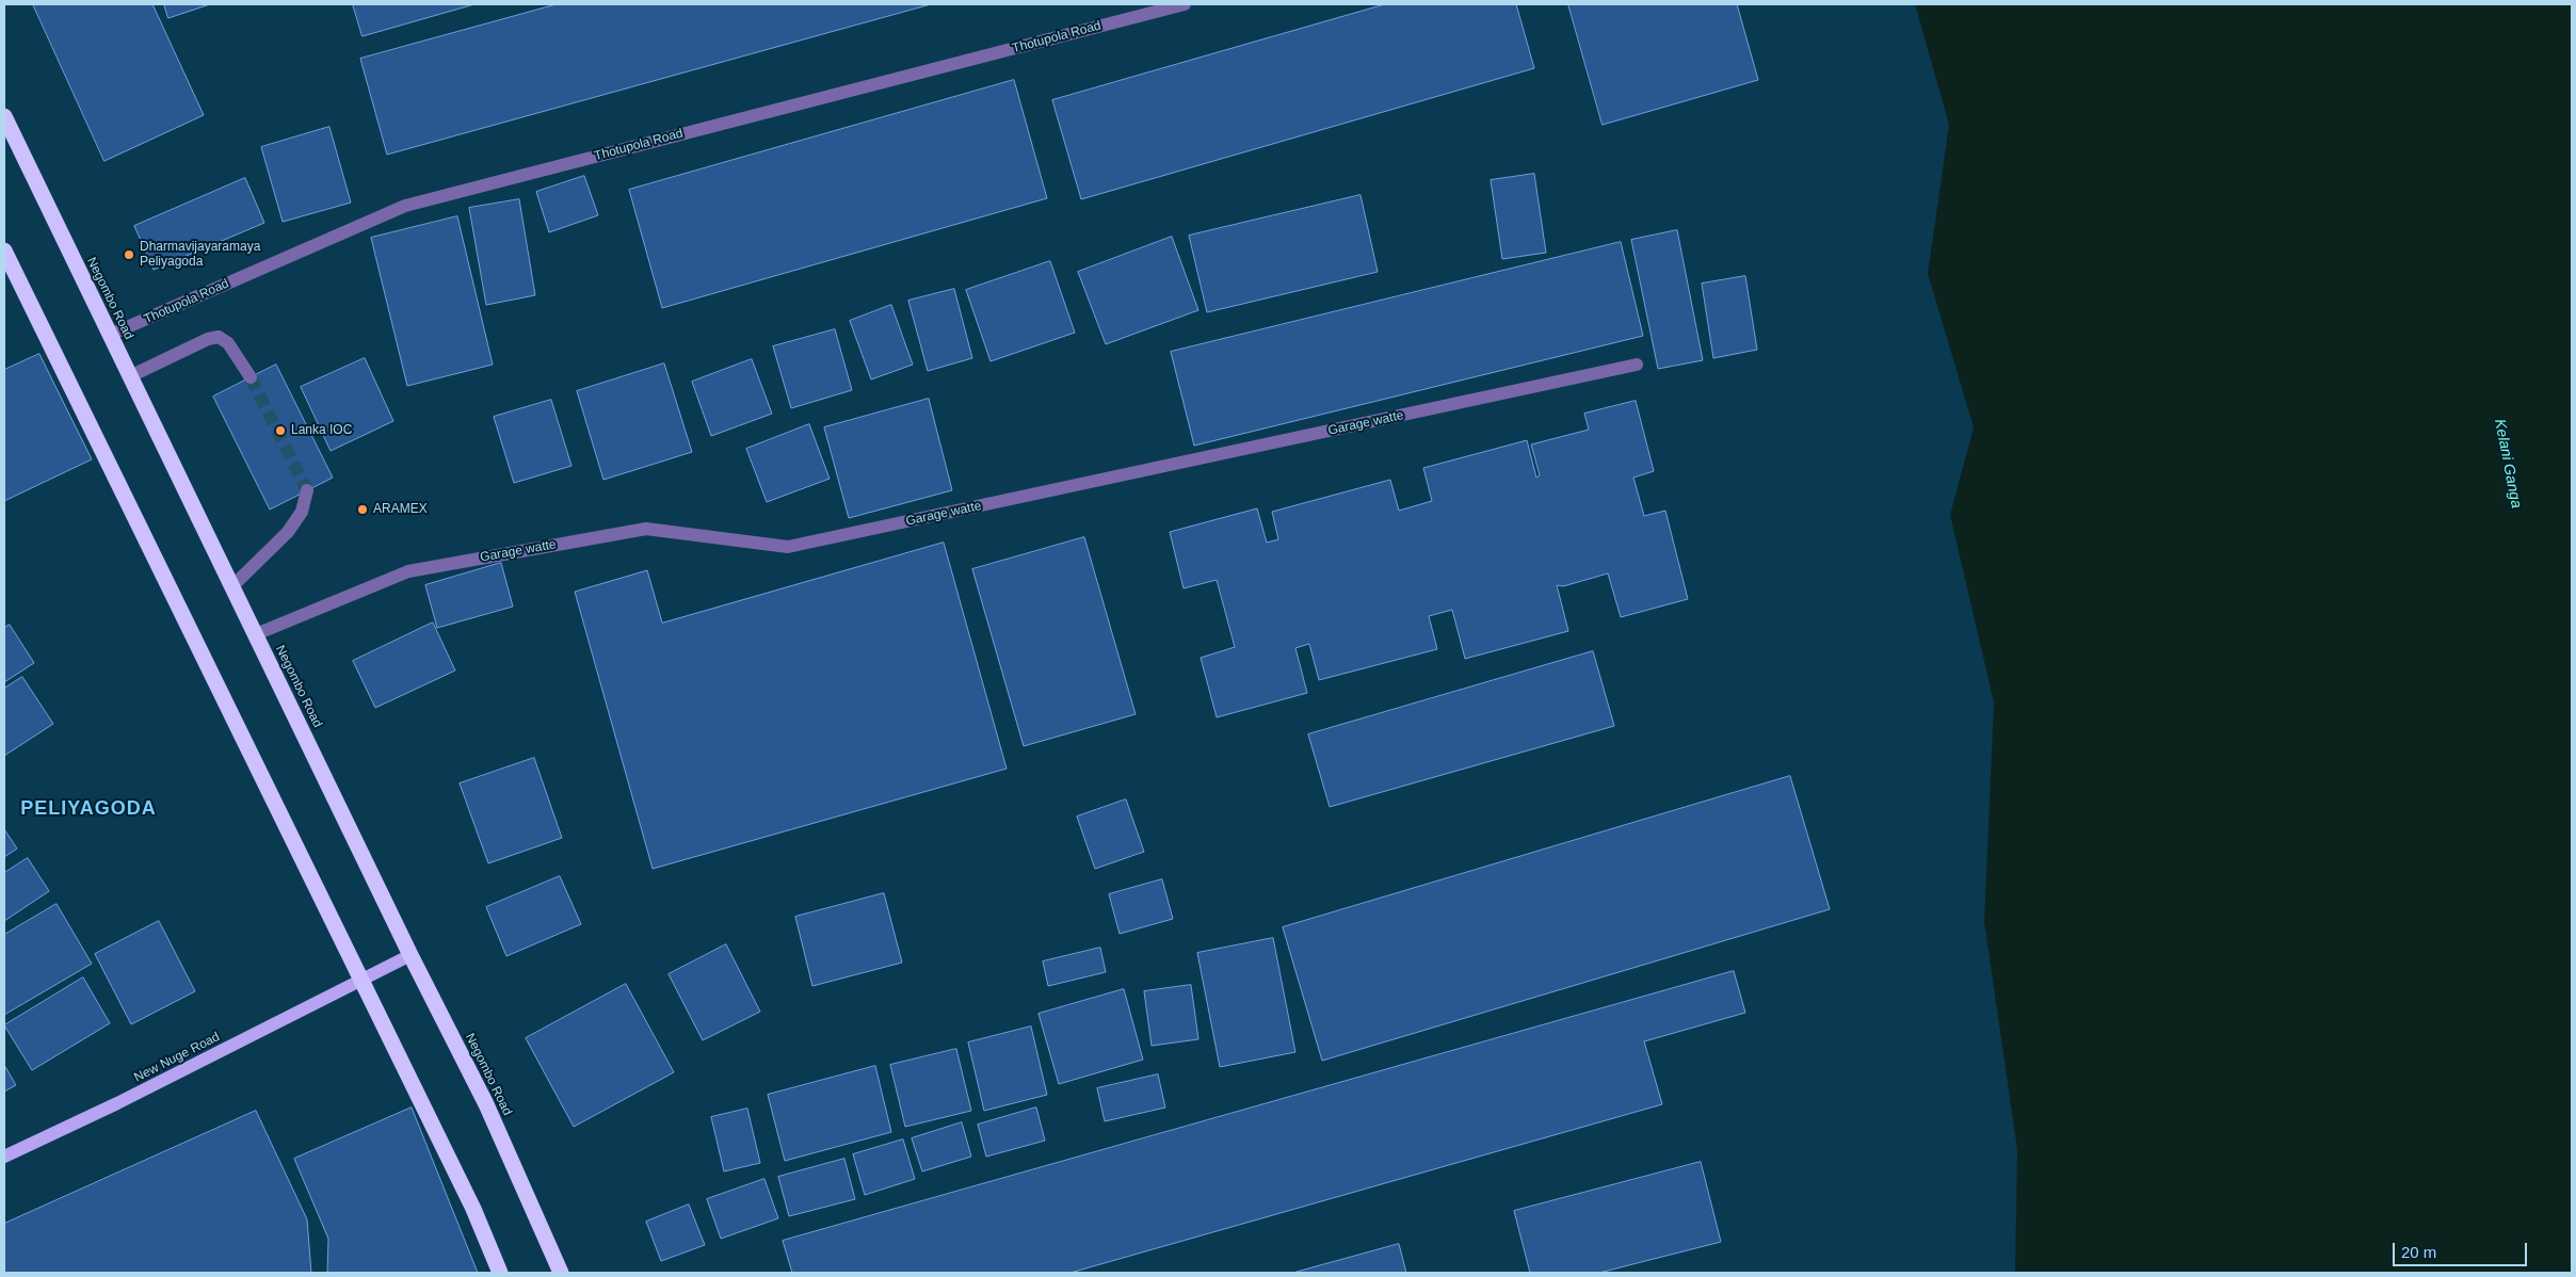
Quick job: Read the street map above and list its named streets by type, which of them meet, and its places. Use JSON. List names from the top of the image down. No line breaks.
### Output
{"streets":{"highway":["Negombo Road"],"main road":["New Nuge Road"],"street":["Thotupola Road","Garage watte"]},"crossings":[["Thotupola Road","Negombo Road"],["Negombo Road","Garage watte"],["Negombo Road","New Nuge Road"]],"districts":["PELIYAGODA"],"water":["Kelani Ganga"],"places":["Dharmavijayaramaya Peliyagoda","Lanka IOC","ARAMEX"],"scale_bar":"20 m"}
